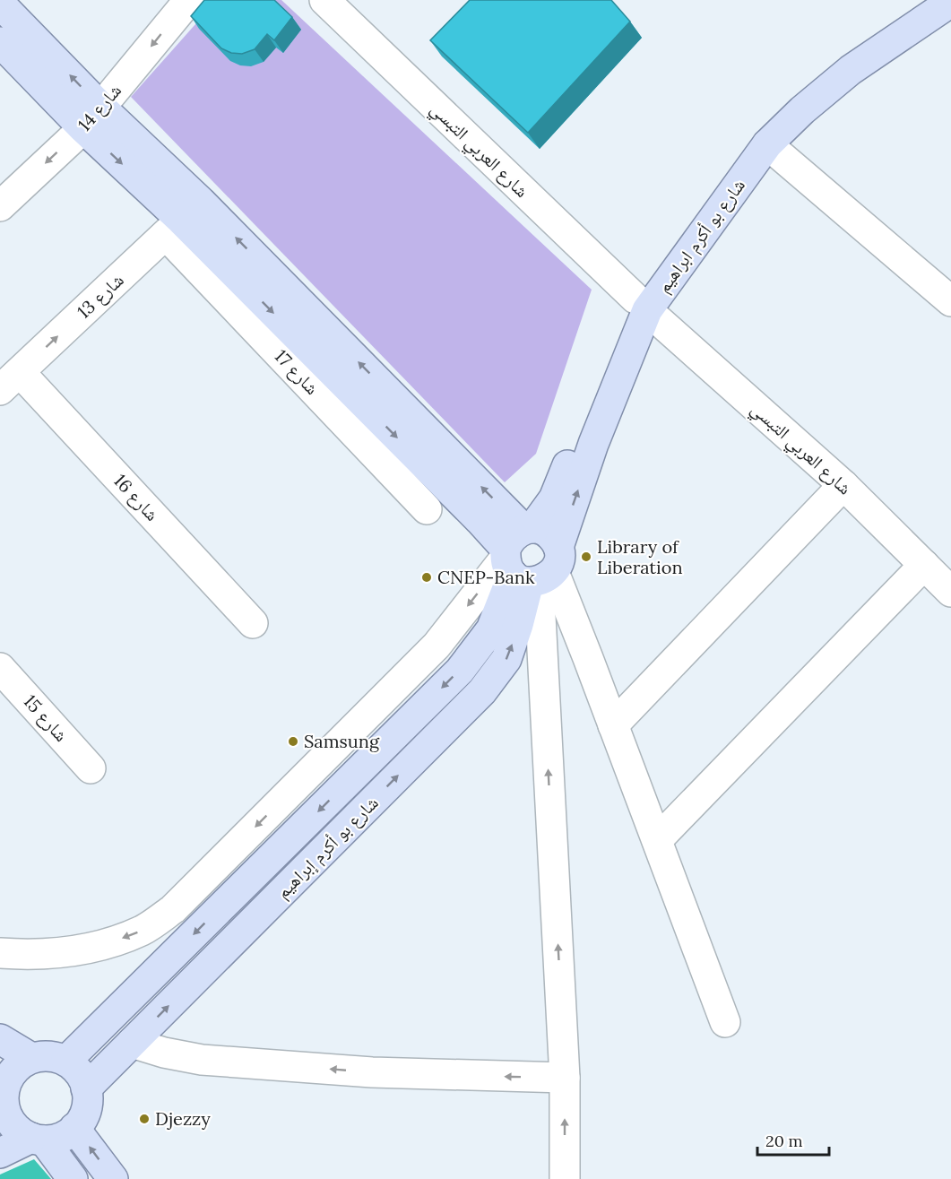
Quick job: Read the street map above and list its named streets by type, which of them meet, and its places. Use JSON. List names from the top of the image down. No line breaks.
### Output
{"streets":{"main road":["شارع بو أكرم ابراهيم","شارع بو أكرم إبراهيم"],"street":["شارع 14","شارع العربي التبسي","شارع 13","شارع 17","شارع 16","شارع 15"]},"crossings":[["شارع العربي التبسي","شارع بو أكرم ابراهيم"],["شارع بو أكرم ابراهيم","شارع بو أكرم إبراهيم"],["شارع 13","شارع 17"],["شارع 13","شارع 16"]],"one_way":["شارع 14","شارع 13"],"places":["Library of Liberation","CNEP-Bank","Samsung","Djezzy"],"scale_bar":"20 m"}
